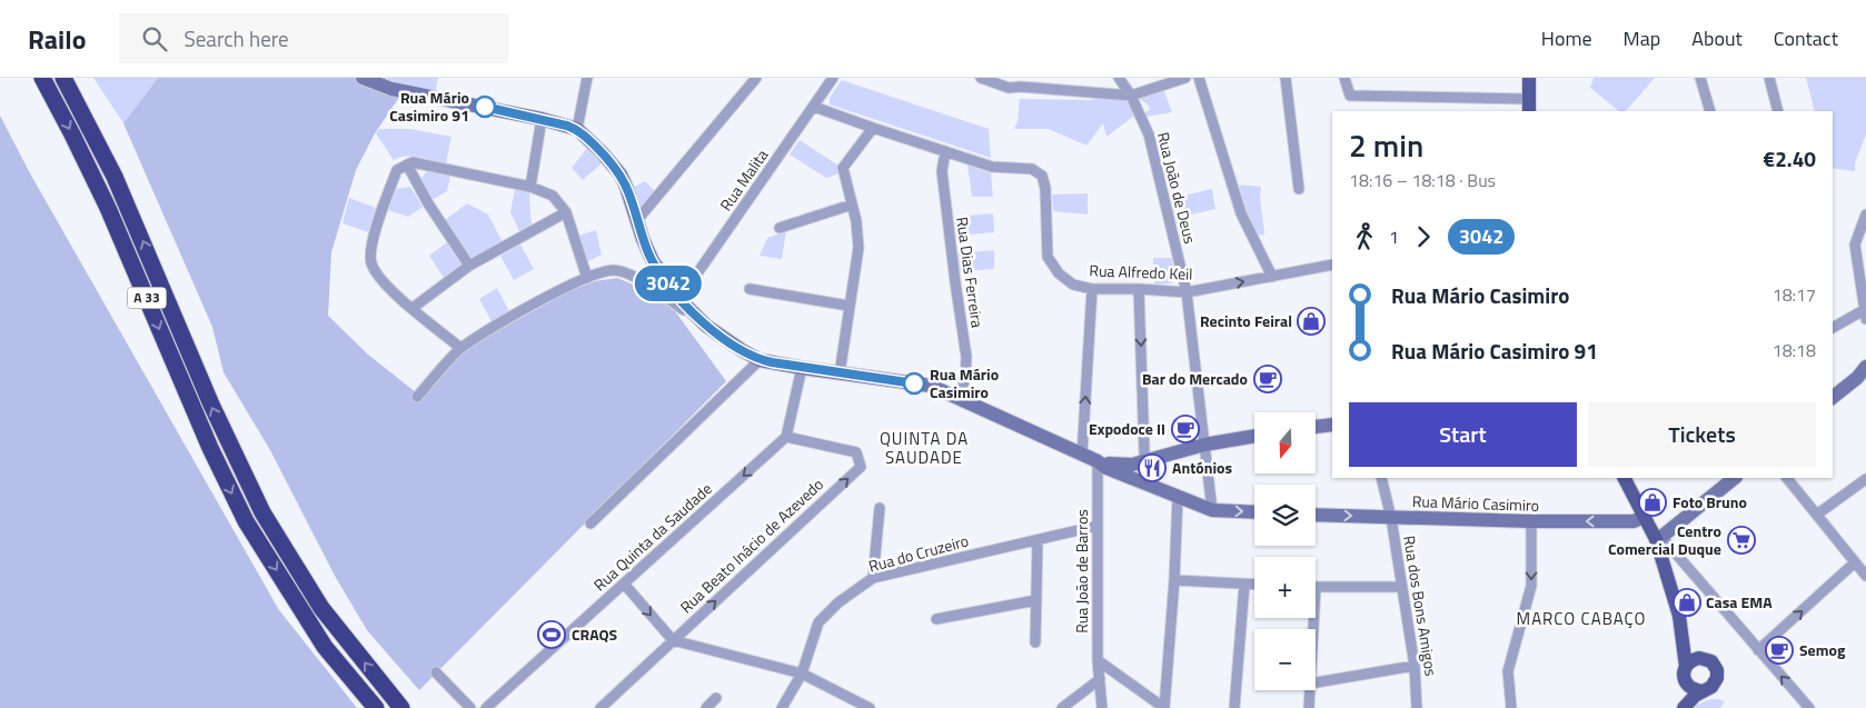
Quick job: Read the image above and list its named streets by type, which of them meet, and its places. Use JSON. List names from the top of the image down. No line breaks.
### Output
{"streets":{"highway":["A 33"],"street":["Rua Malita","Rua João de Deus","Rua Dias Ferreira","Rua Alfredo Keil","Rua Mário Casimiro","Rua Quinta da Saudade","Rua Beato Inácio de Azevedo","Rua do Cruzeiro","Rua João de Barros","Rua dos Bons Amigos"]},"crossings":[["Rua Malita","Rua Alfredo Keil"],["Rua João de Deus","Rua Alfredo Keil"],["Rua Dias Ferreira","Rua Alfredo Keil"],["Rua Mário Casimiro","Rua dos Bons Amigos"],["Rua Quinta da Saudade","Rua Beato Inácio de Azevedo"],["Rua do Cruzeiro","Rua João de Barros"]],"districts":["QUINTA DA SAUDADE","MARCO CABAÇO"],"places":{"other":["Rua Mário Casimiro 91","Rua Mário Casimiro"],"shop":["Recinto Feiral","Foto Bruno","Casa EMA"],"cafe":["Bar do Mercado","Expodoce II","Semog"],"restaurant":["Antónios"],"supermarket":["Centro Comercial Duque"],"sports":["CRAQS"]},"lines":["bus line 3042"],"north":"bottom","page":{"header":"Railo","search":"Search here","nav":["Home","Map","About","Contact"],"on_map":"3042","heading":["2 min","18:16 – 18:18 · Bus","€2.40"],"legs":["1","3042"],"list":[{"name":"Rua Mário Casimiro","value":"18:17"},{"name":"Rua Mário Casimiro 91","value":"18:18"}],"buttons":["Start","Tickets"],"map_buttons":["+","−"]}}
